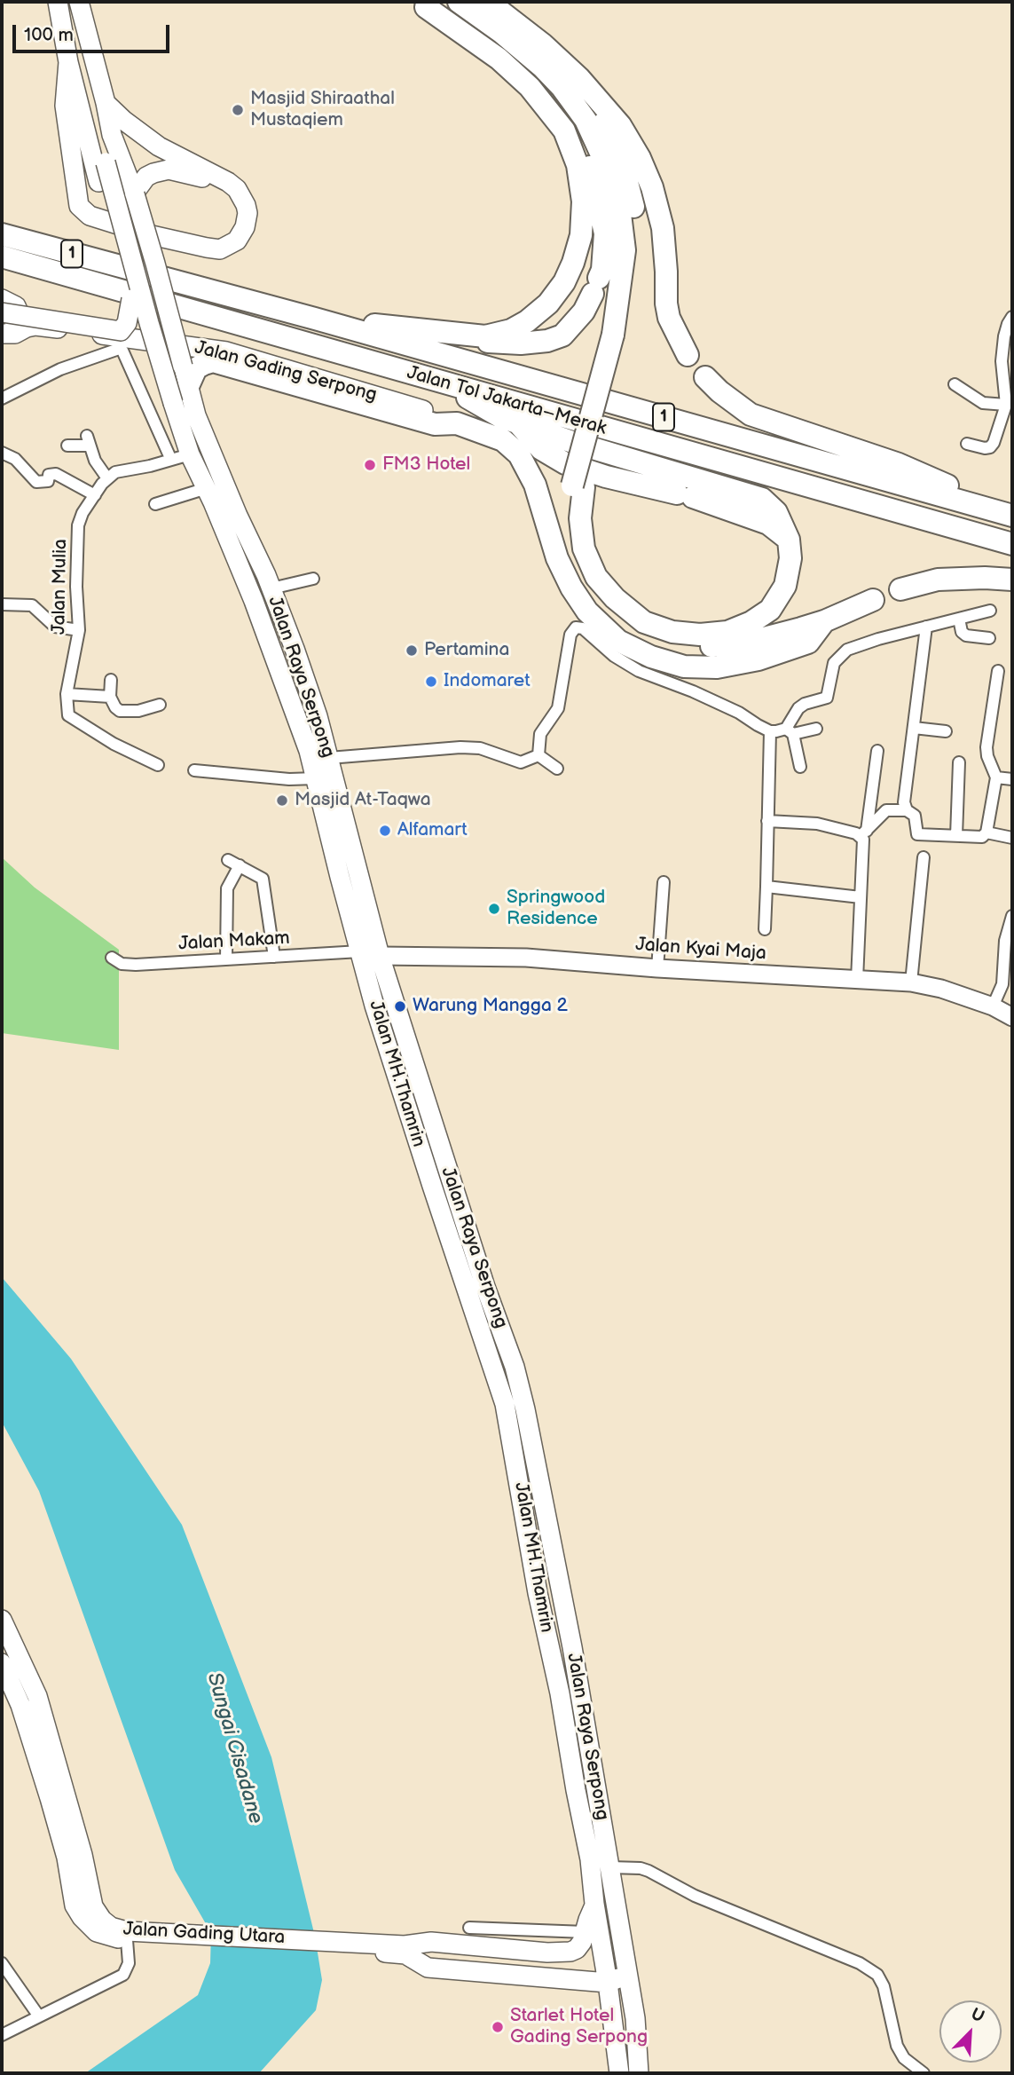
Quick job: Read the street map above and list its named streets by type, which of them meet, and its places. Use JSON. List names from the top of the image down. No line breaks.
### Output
{"streets":{"highway":["1","Jalan Tol Jakarta–Merak"],"main road":["Jalan Gading Serpong","Jalan Raya Serpong","Jalan Kyai Maja","Jalan MH.Thamrin","Jalan Gading Utara"],"street":["Jalan Mulia","Jalan Makam"]},"crossings":[["Jalan Raya Serpong","Jalan Kyai Maja"],["Jalan Raya Serpong","Jalan MH.Thamrin"],["Jalan Makam","Jalan MH.Thamrin"],["Jalan MH.Thamrin","Jalan Gading Utara"]],"water":["Sungai Cisadane"],"places":["Masjid Shiraathal Mustaqiem","FM3 Hotel","Pertamina","Indomaret","Masjid At-Taqwa","Alfamart","Springwood Residence","Warung Mangga 2","Starlet Hotel Gading Serpong"],"scale_bar":"100 m","north":"top right"}
